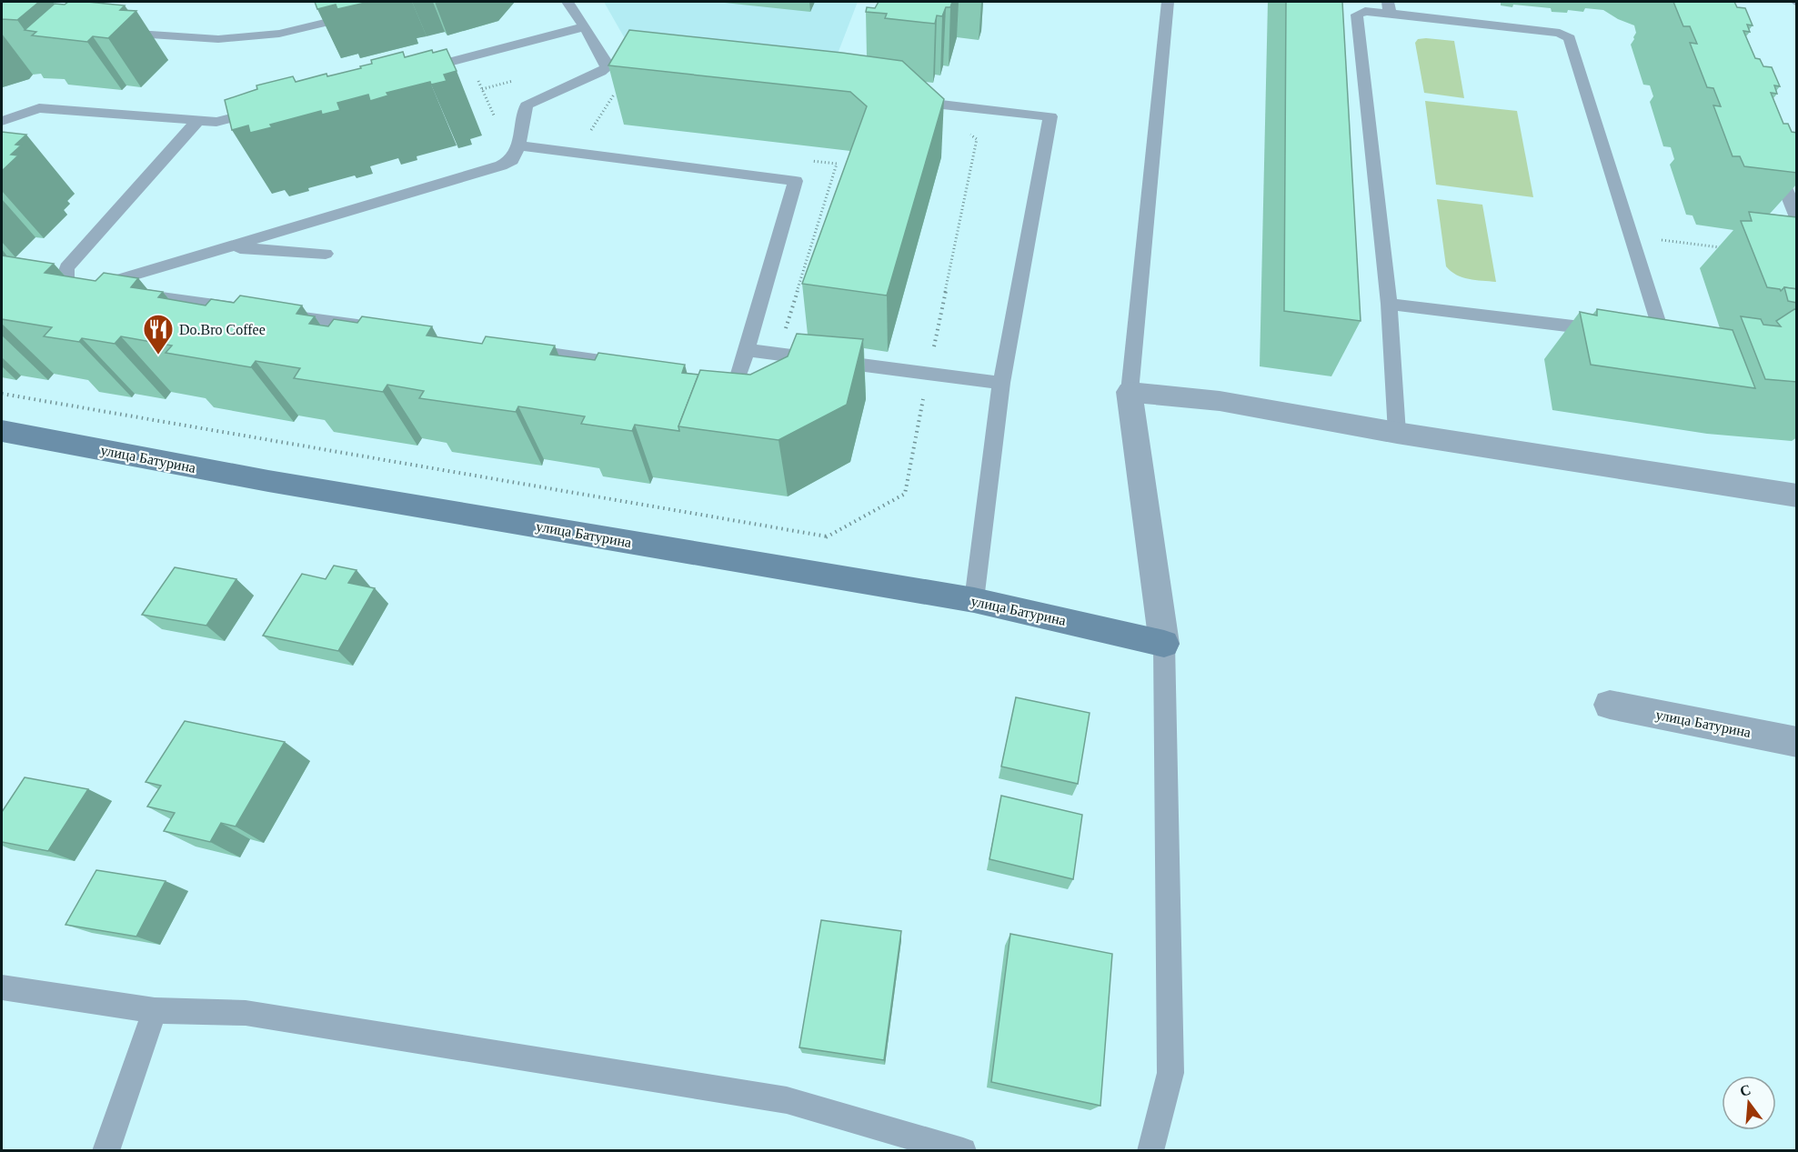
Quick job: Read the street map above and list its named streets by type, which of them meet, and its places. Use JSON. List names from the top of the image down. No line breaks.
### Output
{"streets":{"street":["улица Батурина"]},"places":{"restaurant":["Do.Bro Coffee"]},"north":"top"}
